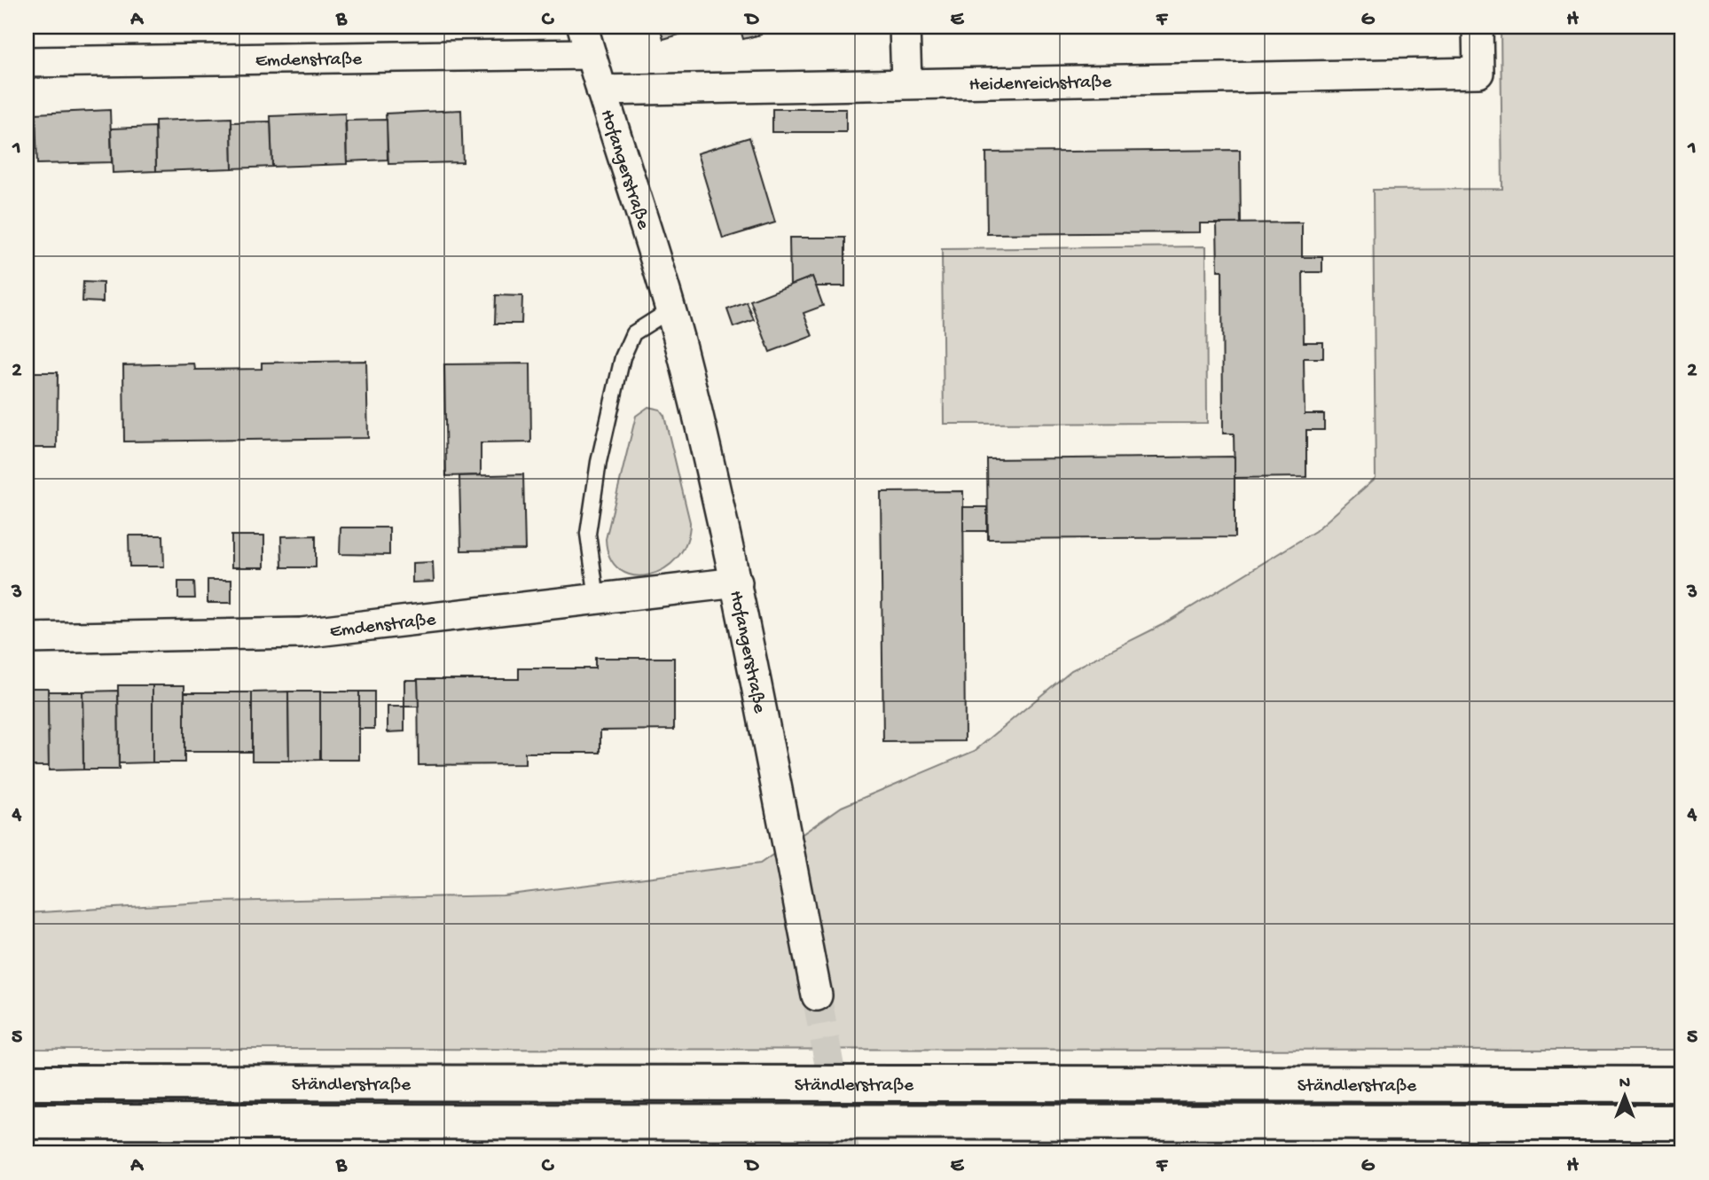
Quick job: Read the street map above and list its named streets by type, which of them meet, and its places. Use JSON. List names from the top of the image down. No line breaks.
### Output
{"streets":{"highway":["Ständlerstraße"],"street":["Emdenstraße","Heidenreichstraße","Hofangerstraße"]},"crossings":[["Emdenstraße","Hofangerstraße"],["Heidenreichstraße","Hofangerstraße"]],"north":"top","grid":{"columns":["A","B","C","D","E","F","G","H"],"rows":["1","2","3","4","5"]}}
